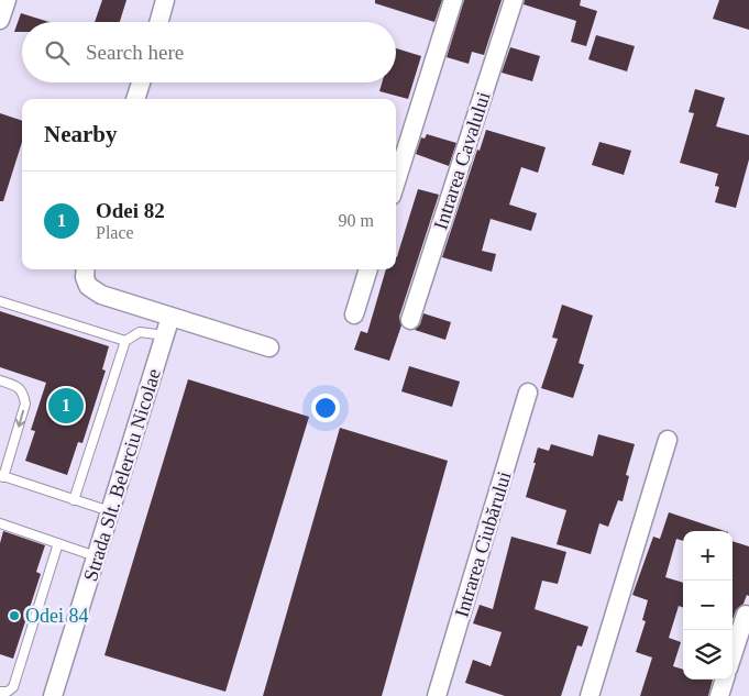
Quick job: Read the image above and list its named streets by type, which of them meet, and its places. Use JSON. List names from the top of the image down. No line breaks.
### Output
{"streets":{"street":["Intrarea Cavalului","Strada Slt. Belerciu Nicolae","Intrarea Ciubărului"]},"places":["Odei 84"],"page":{"search":"Search here","heading":"Nearby","list":[{"mark":"1","name":"Odei 82","note":"Place","value":"90 m"}],"pins":"1","map_buttons":["+","−"]}}
